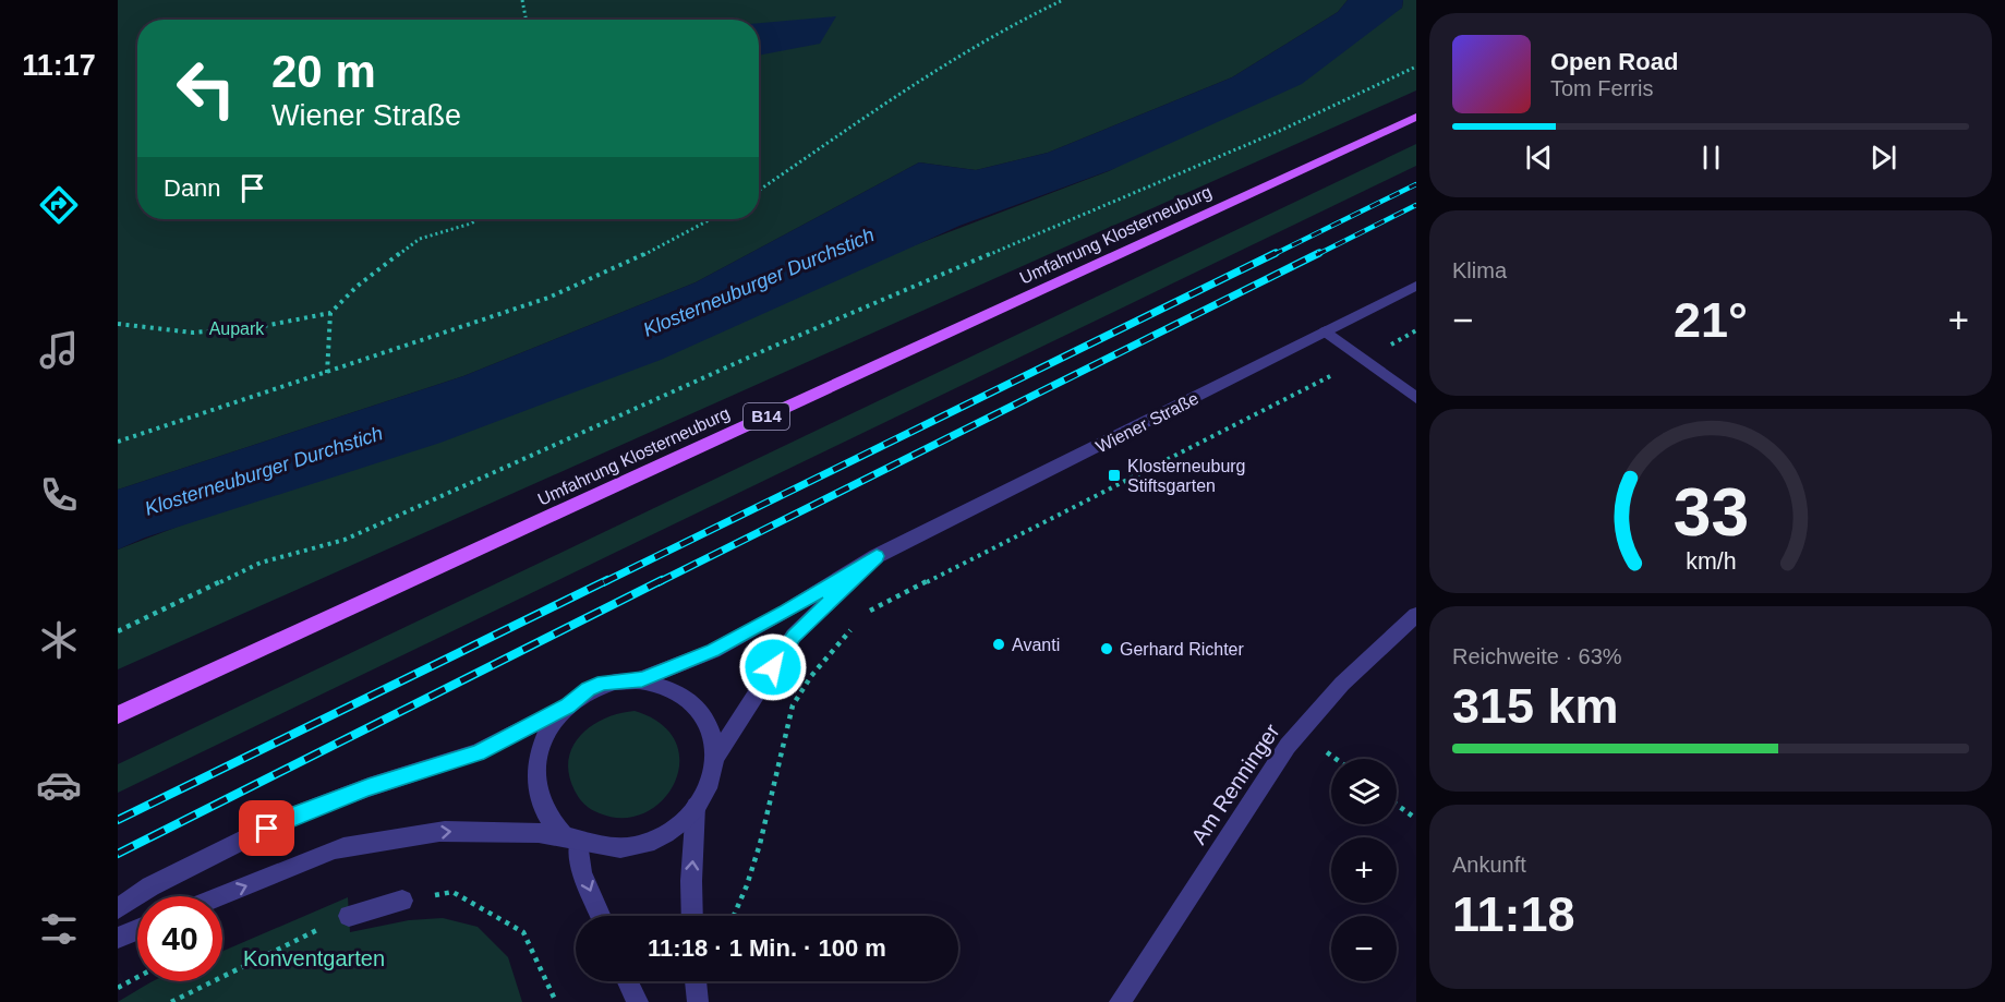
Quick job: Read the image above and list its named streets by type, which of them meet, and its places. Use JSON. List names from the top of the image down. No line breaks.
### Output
{"streets":{"main road":["Umfahrung Klosterneuburg","B14"],"street":["Wiener Straße","Am Renninger"]},"water":["Klosterneuburger Durchstich"],"parks":["Aupark","Konventgarten"],"places":{"transit":["Klosterneuburg Stiftsgarten"],"other":["Avanti","Gerhard Richter"]},"page":{"tabs":"11:17","turn":["20 m","Wiener Straße"],"song":["Open Road","Tom Ferris"],"then":"Dann","tile":["Klima",["Reichweite · 63%","315 km"],["Ankunft","11:18"]],"heat":["−","21°","+"],"map_buttons":["+","−"],"limit":"40","trip":"11:18 · 1 Min. · 100 m","gauge":["33","km/h"]}}
